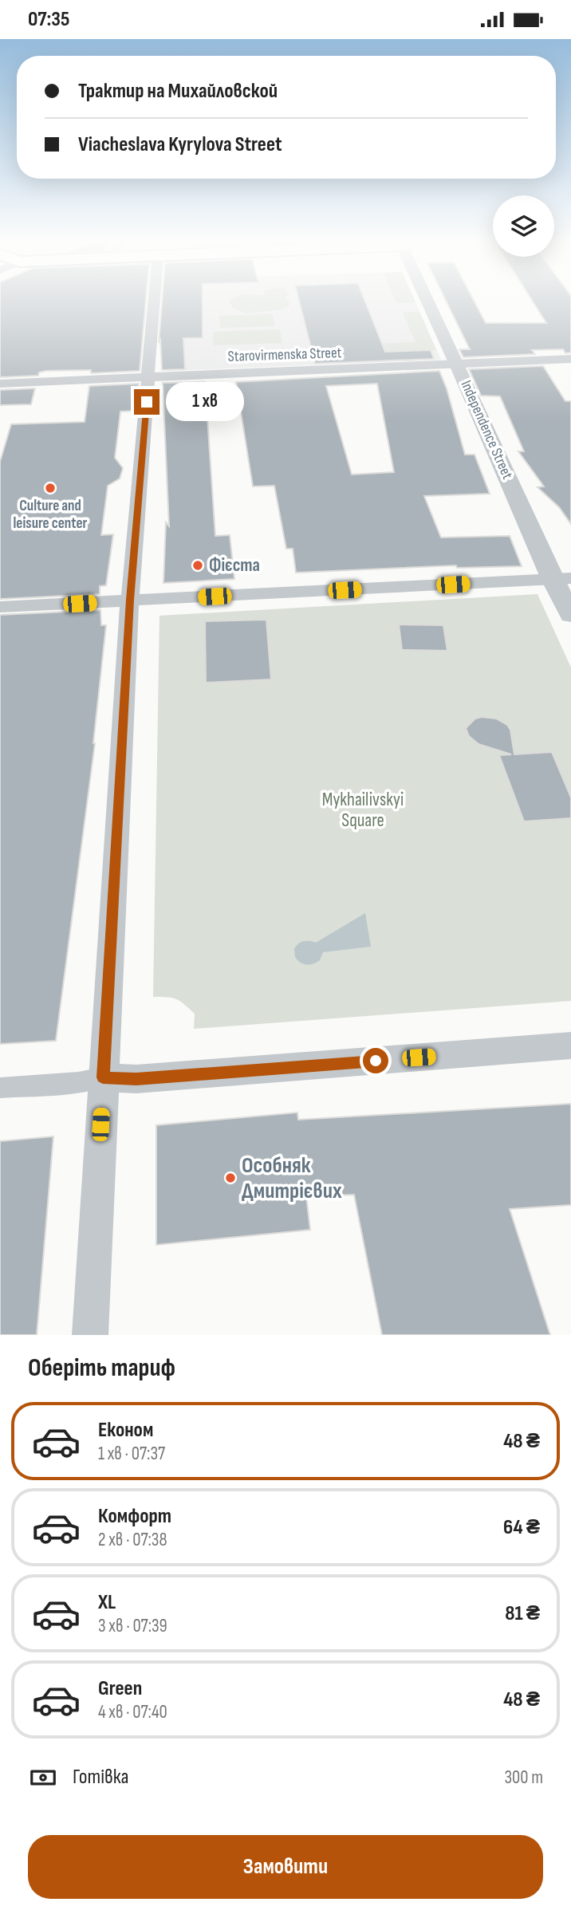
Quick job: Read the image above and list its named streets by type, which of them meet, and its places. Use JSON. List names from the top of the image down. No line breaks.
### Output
{"streets":{"street":["Starovirmenska Street","Independence Street"]},"crossings":[["Starovirmenska Street","Independence Street"]],"parks":["Mykhailivskyi Square"],"places":["Culture and leisure center","Фієста","Особняк Дмитрієвих"],"page":{"status":"07:35","banner":["Трактир на Михайловской","Viacheslava Kyrylova Street"],"bubble":"1 хв","heading":"Оберіть тариф","list":[{"name":"Економ","note":"1 хв · 07:37","value":"48 ₴"},{"name":"Комфорт","note":"2 хв · 07:38","value":"64 ₴"},{"name":"XL","note":"3 хв · 07:39","value":"81 ₴"},{"name":"Green","note":"4 хв · 07:40","value":"48 ₴"}],"pay":["Готівка","300 m"],"buttons":"Замовити"}}
